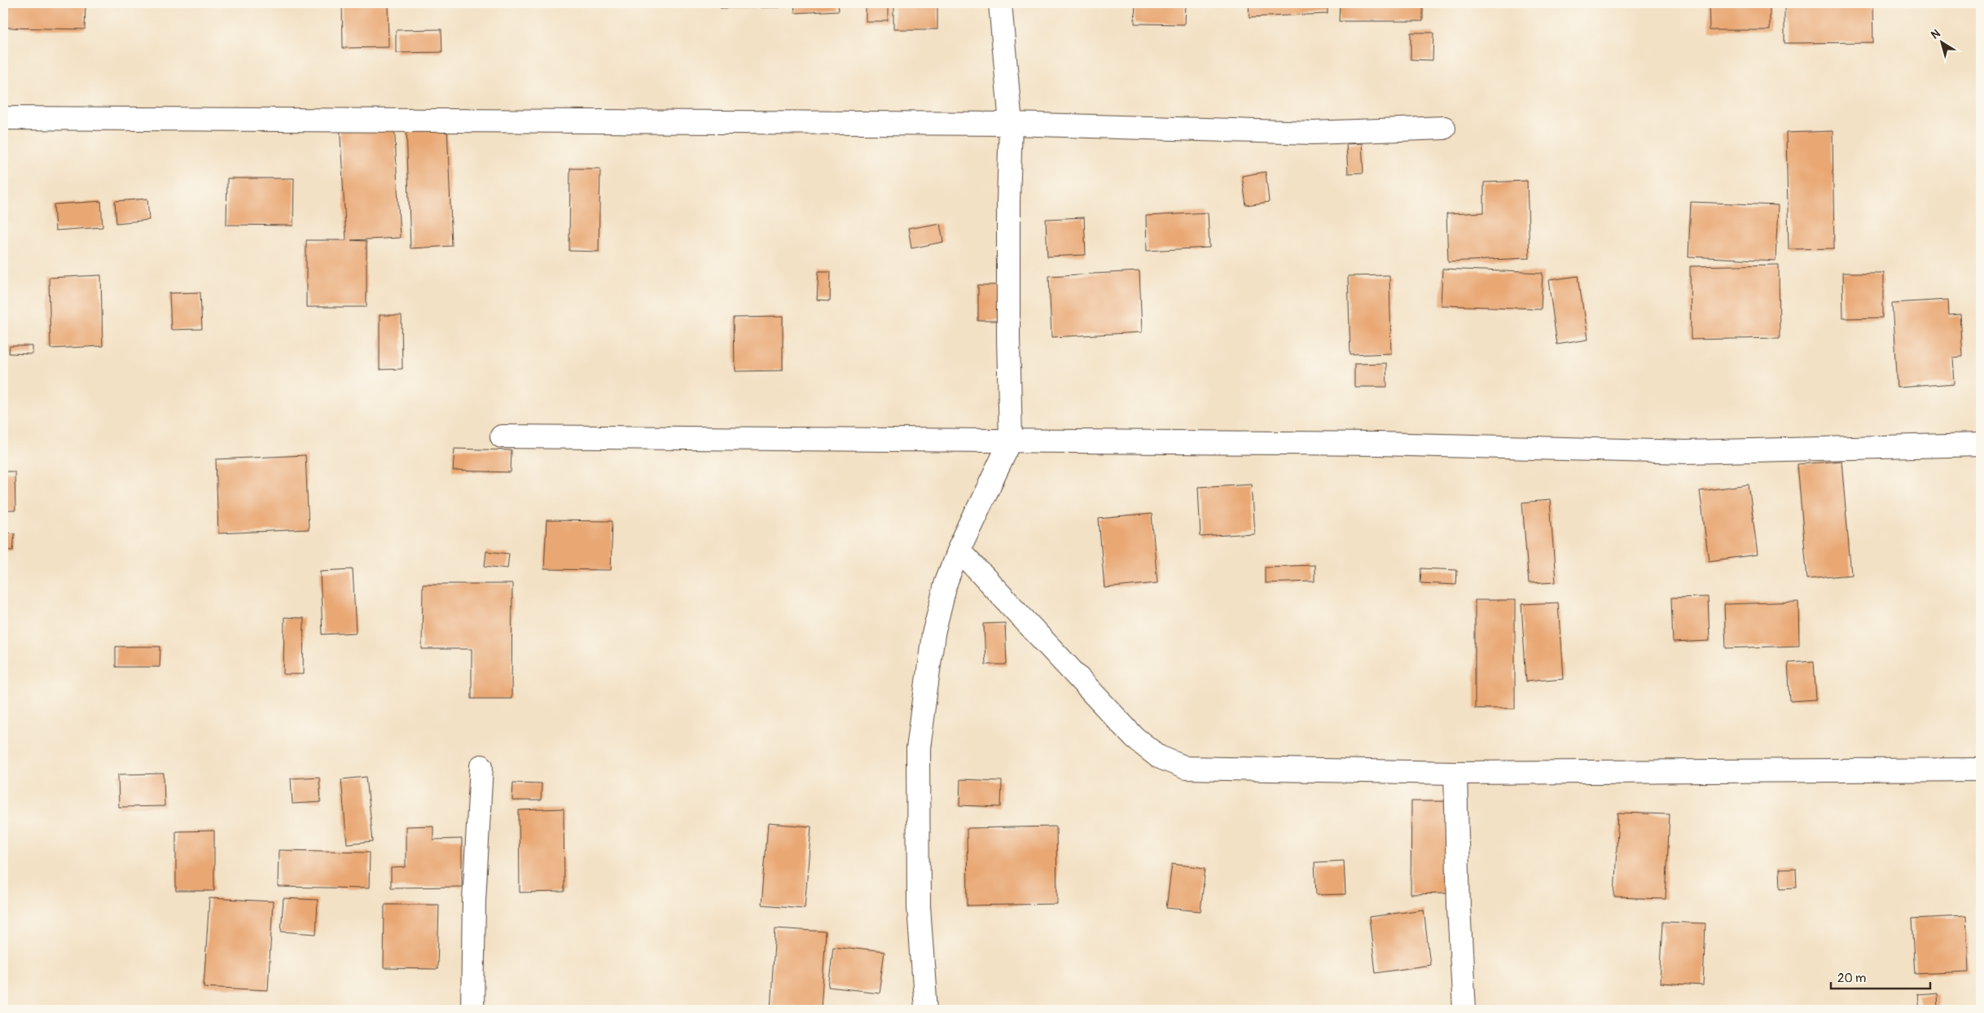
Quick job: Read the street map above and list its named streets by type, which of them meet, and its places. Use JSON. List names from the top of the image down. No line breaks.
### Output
{"scale_bar":"20 m","north":"top left"}
